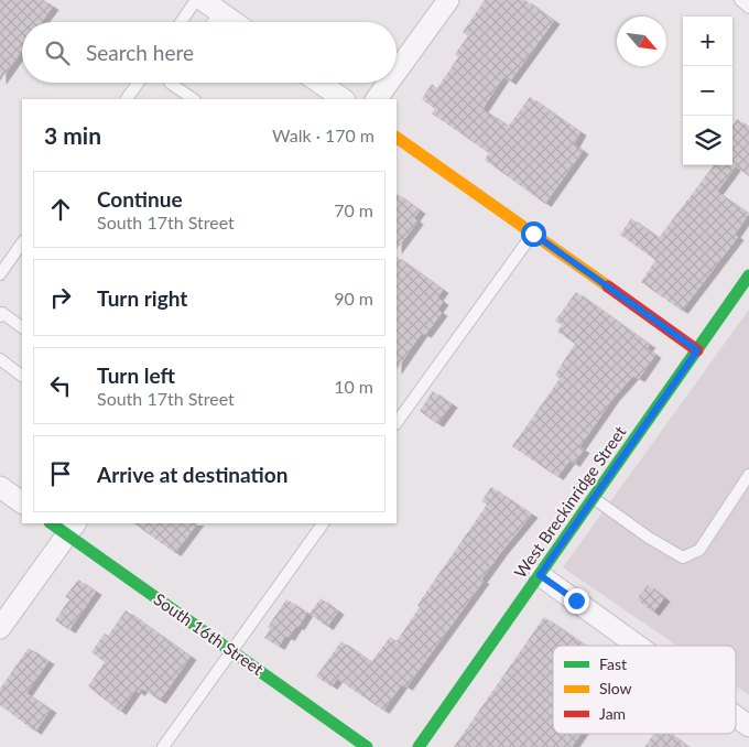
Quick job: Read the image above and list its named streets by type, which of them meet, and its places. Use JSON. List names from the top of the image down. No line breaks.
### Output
{"streets":{"street":["West Breckinridge Street","South 16th Street"]},"legend":["Fast","Slow","Jam"],"north":"bottom right","page":{"map_buttons":["+","−"],"search":"Search here","heading":["3 min","Walk · 170 m"],"list":[["Continue","South 17th Street","70 m"],["Turn right","90 m"],["Turn left","South 17th Street","10 m"],"Arrive at destination"]}}
